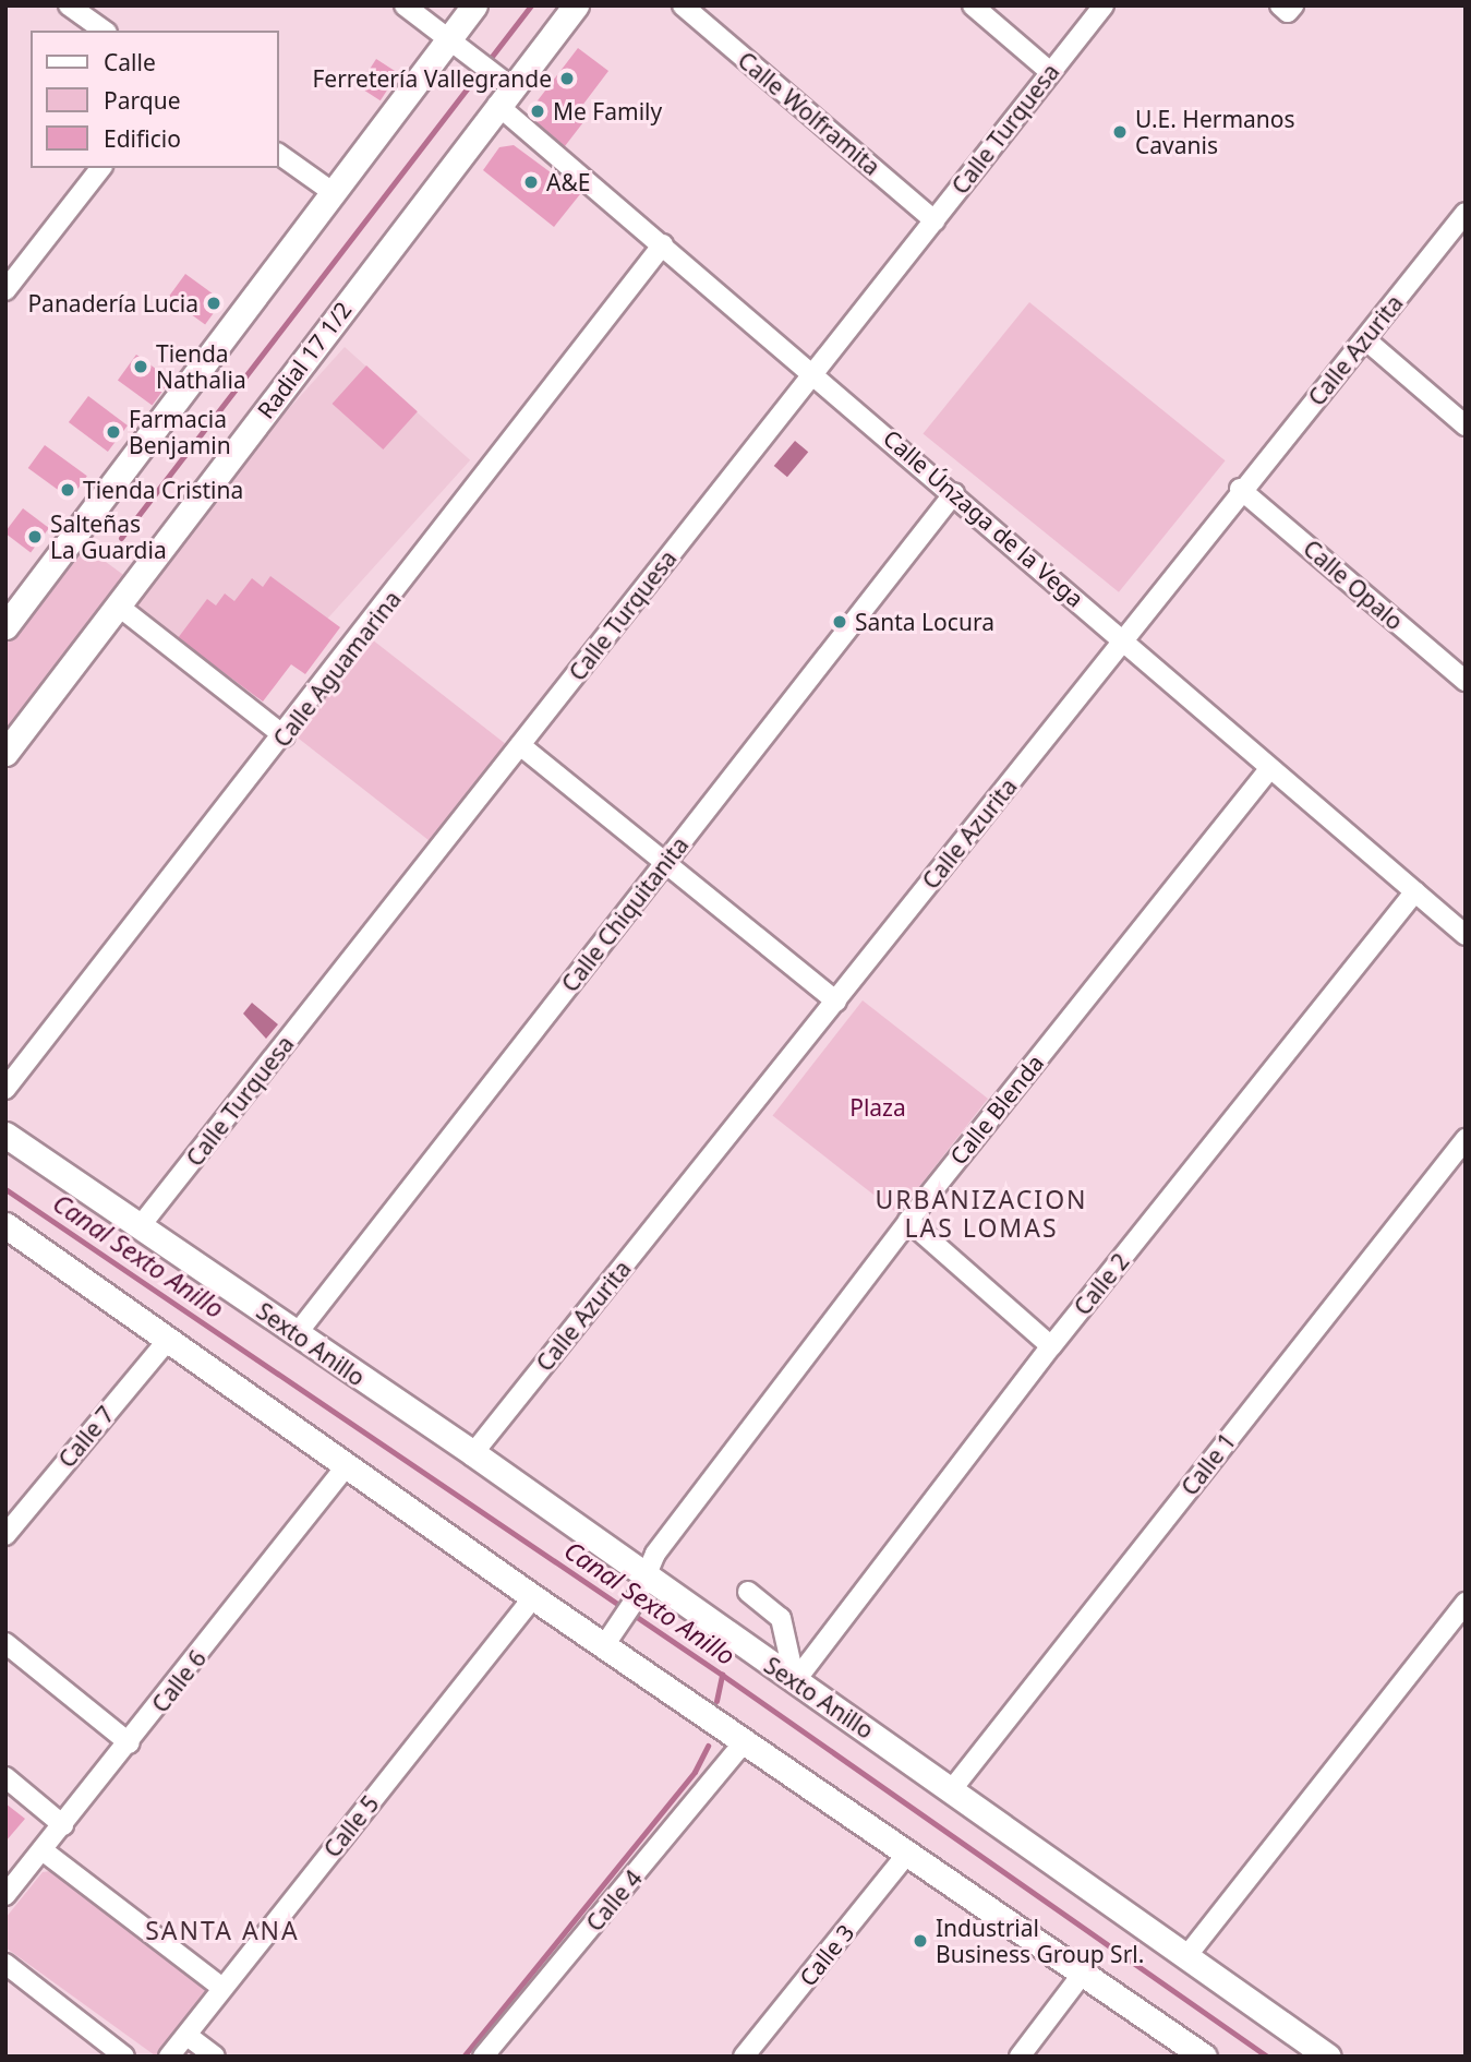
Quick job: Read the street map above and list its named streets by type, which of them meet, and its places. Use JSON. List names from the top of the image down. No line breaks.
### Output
{"streets":{"main road":["Radial 17 1/2","Sexto Anillo"],"street":["Calle Wolframita","Calle Turquesa","Calle Azurita","Calle Únzaga de la Vega","Calle Opalo","Calle Aguamarina","Calle Chiquitanita","Calle Blenda","Calle 2","Calle 7","Calle 1","Calle 6","Calle 5","Calle 4","Calle 3"]},"crossings":[["Calle Wolframita","Calle Turquesa"],["Calle Turquesa","Calle Únzaga de la Vega"],["Calle Turquesa","Sexto Anillo"],["Calle Azurita","Calle Únzaga de la Vega"],["Calle Azurita","Calle Opalo"],["Calle Azurita","Sexto Anillo"],["Radial 17 1/2","Calle Únzaga de la Vega"],["Calle Únzaga de la Vega","Calle Aguamarina"],["Calle Únzaga de la Vega","Calle Chiquitanita"],["Calle Únzaga de la Vega","Calle Blenda"],["Calle Únzaga de la Vega","Calle 2"],["Calle Chiquitanita","Sexto Anillo"],["Calle Blenda","Sexto Anillo"],["Calle 2","Sexto Anillo"],["Sexto Anillo","Calle 1"]],"districts":["URBANIZACION LAS LOMAS","SANTA ANA"],"water":["Canal Sexto Anillo"],"parks":["Plaza"],"places":["Ferretería Vallegrande","Me Family","U.E. Hermanos Cavanis","A&E","Panadería Lucia","Tienda Nathalia","Farmacia Benjamin","Tienda Cristina","Salteñas La Guardia","Santa Locura","Industrial Business Group Srl."],"legend":["Calle","Parque","Edificio"]}
